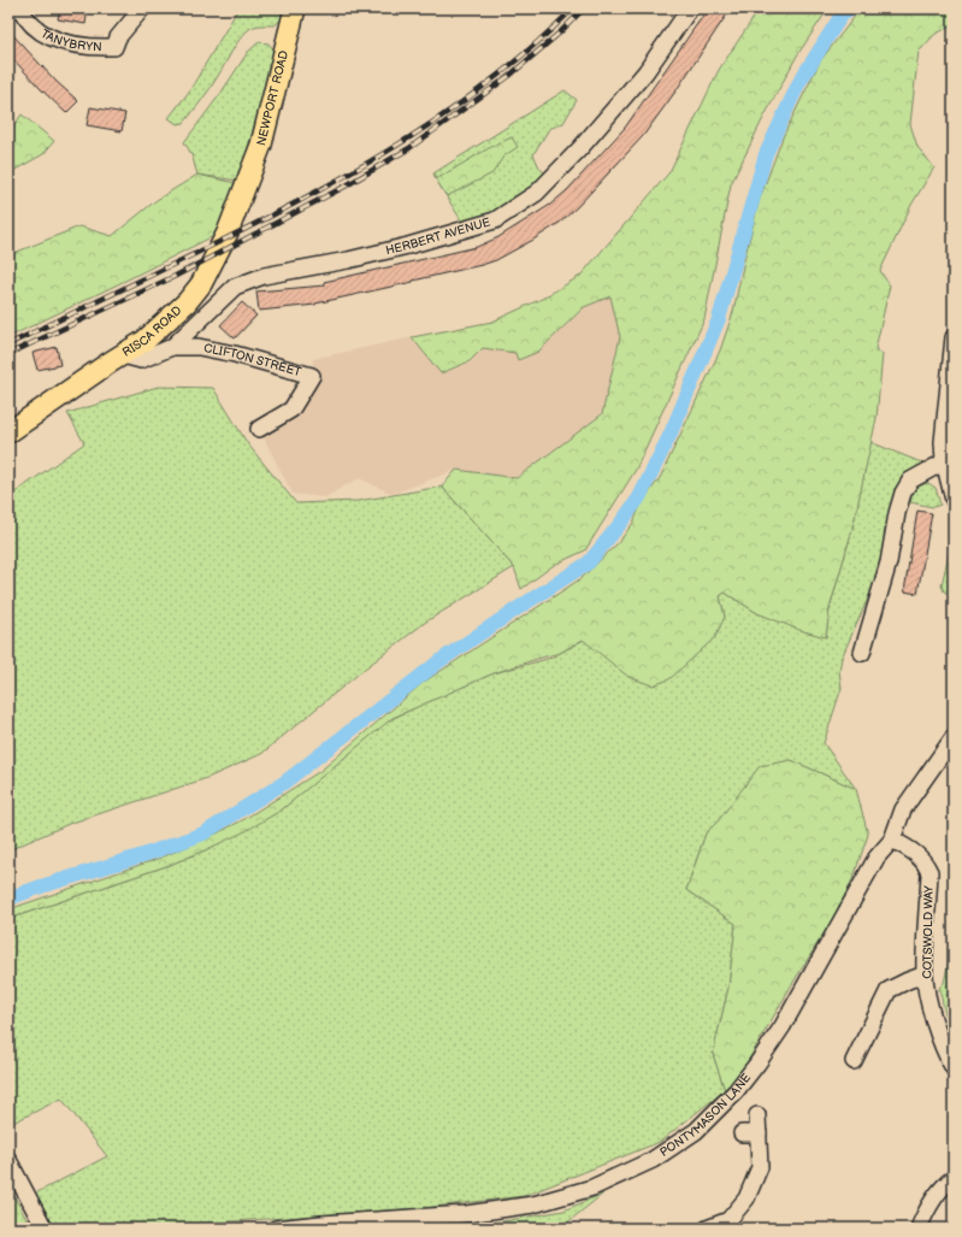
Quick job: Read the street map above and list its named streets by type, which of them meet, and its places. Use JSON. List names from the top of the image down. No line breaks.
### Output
{"streets":{"main road":["NEWPORT ROAD","RISCA ROAD"],"street":["TANYBRYN","HERBERT AVENUE","CLIFTON STREET","COTSWOLD WAY","PONTYMASON LANE"]},"crossings":[["NEWPORT ROAD","RISCA ROAD"],["HERBERT AVENUE","RISCA ROAD"],["HERBERT AVENUE","CLIFTON STREET"],["COTSWOLD WAY","PONTYMASON LANE"]]}
